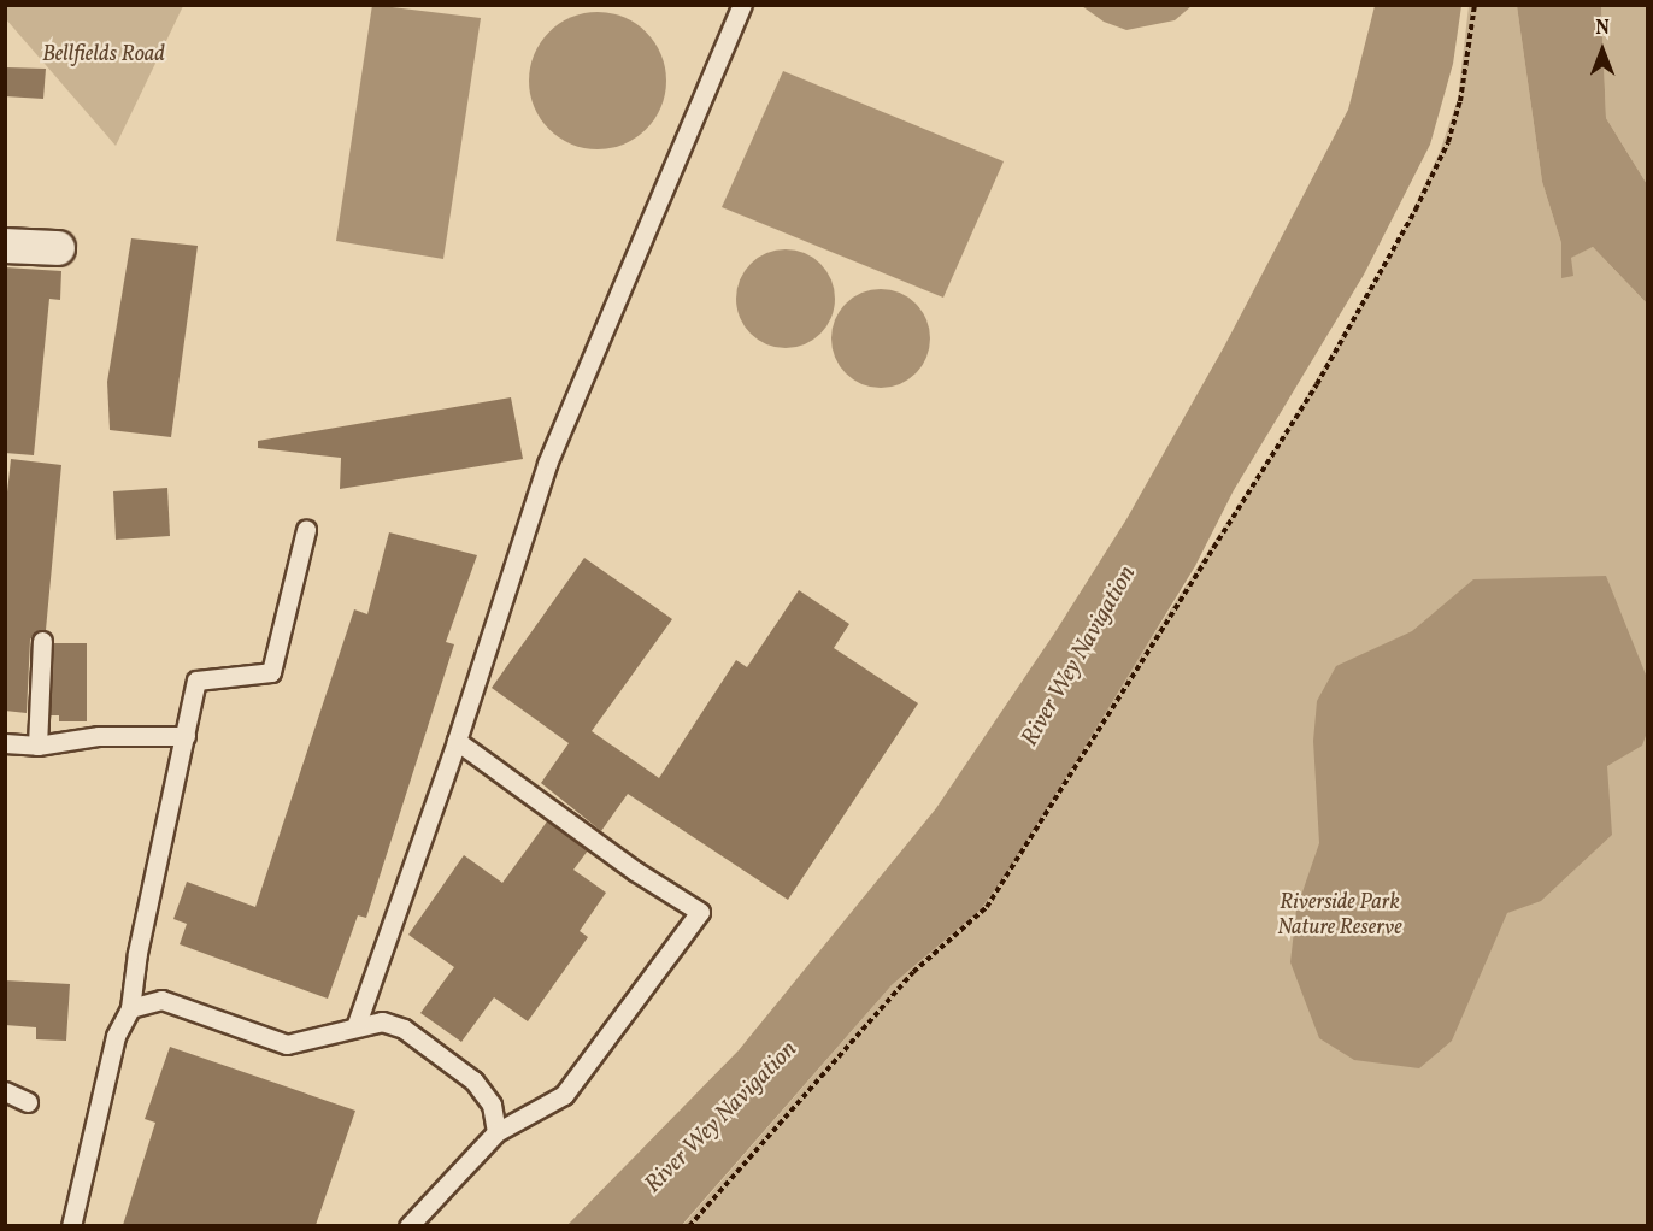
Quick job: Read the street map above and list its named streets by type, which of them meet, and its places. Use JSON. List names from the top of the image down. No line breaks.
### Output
{"water":["River Wey Navigation"],"parks":["Bellfields Road","Riverside Park Nature Reserve"],"north":"top"}
